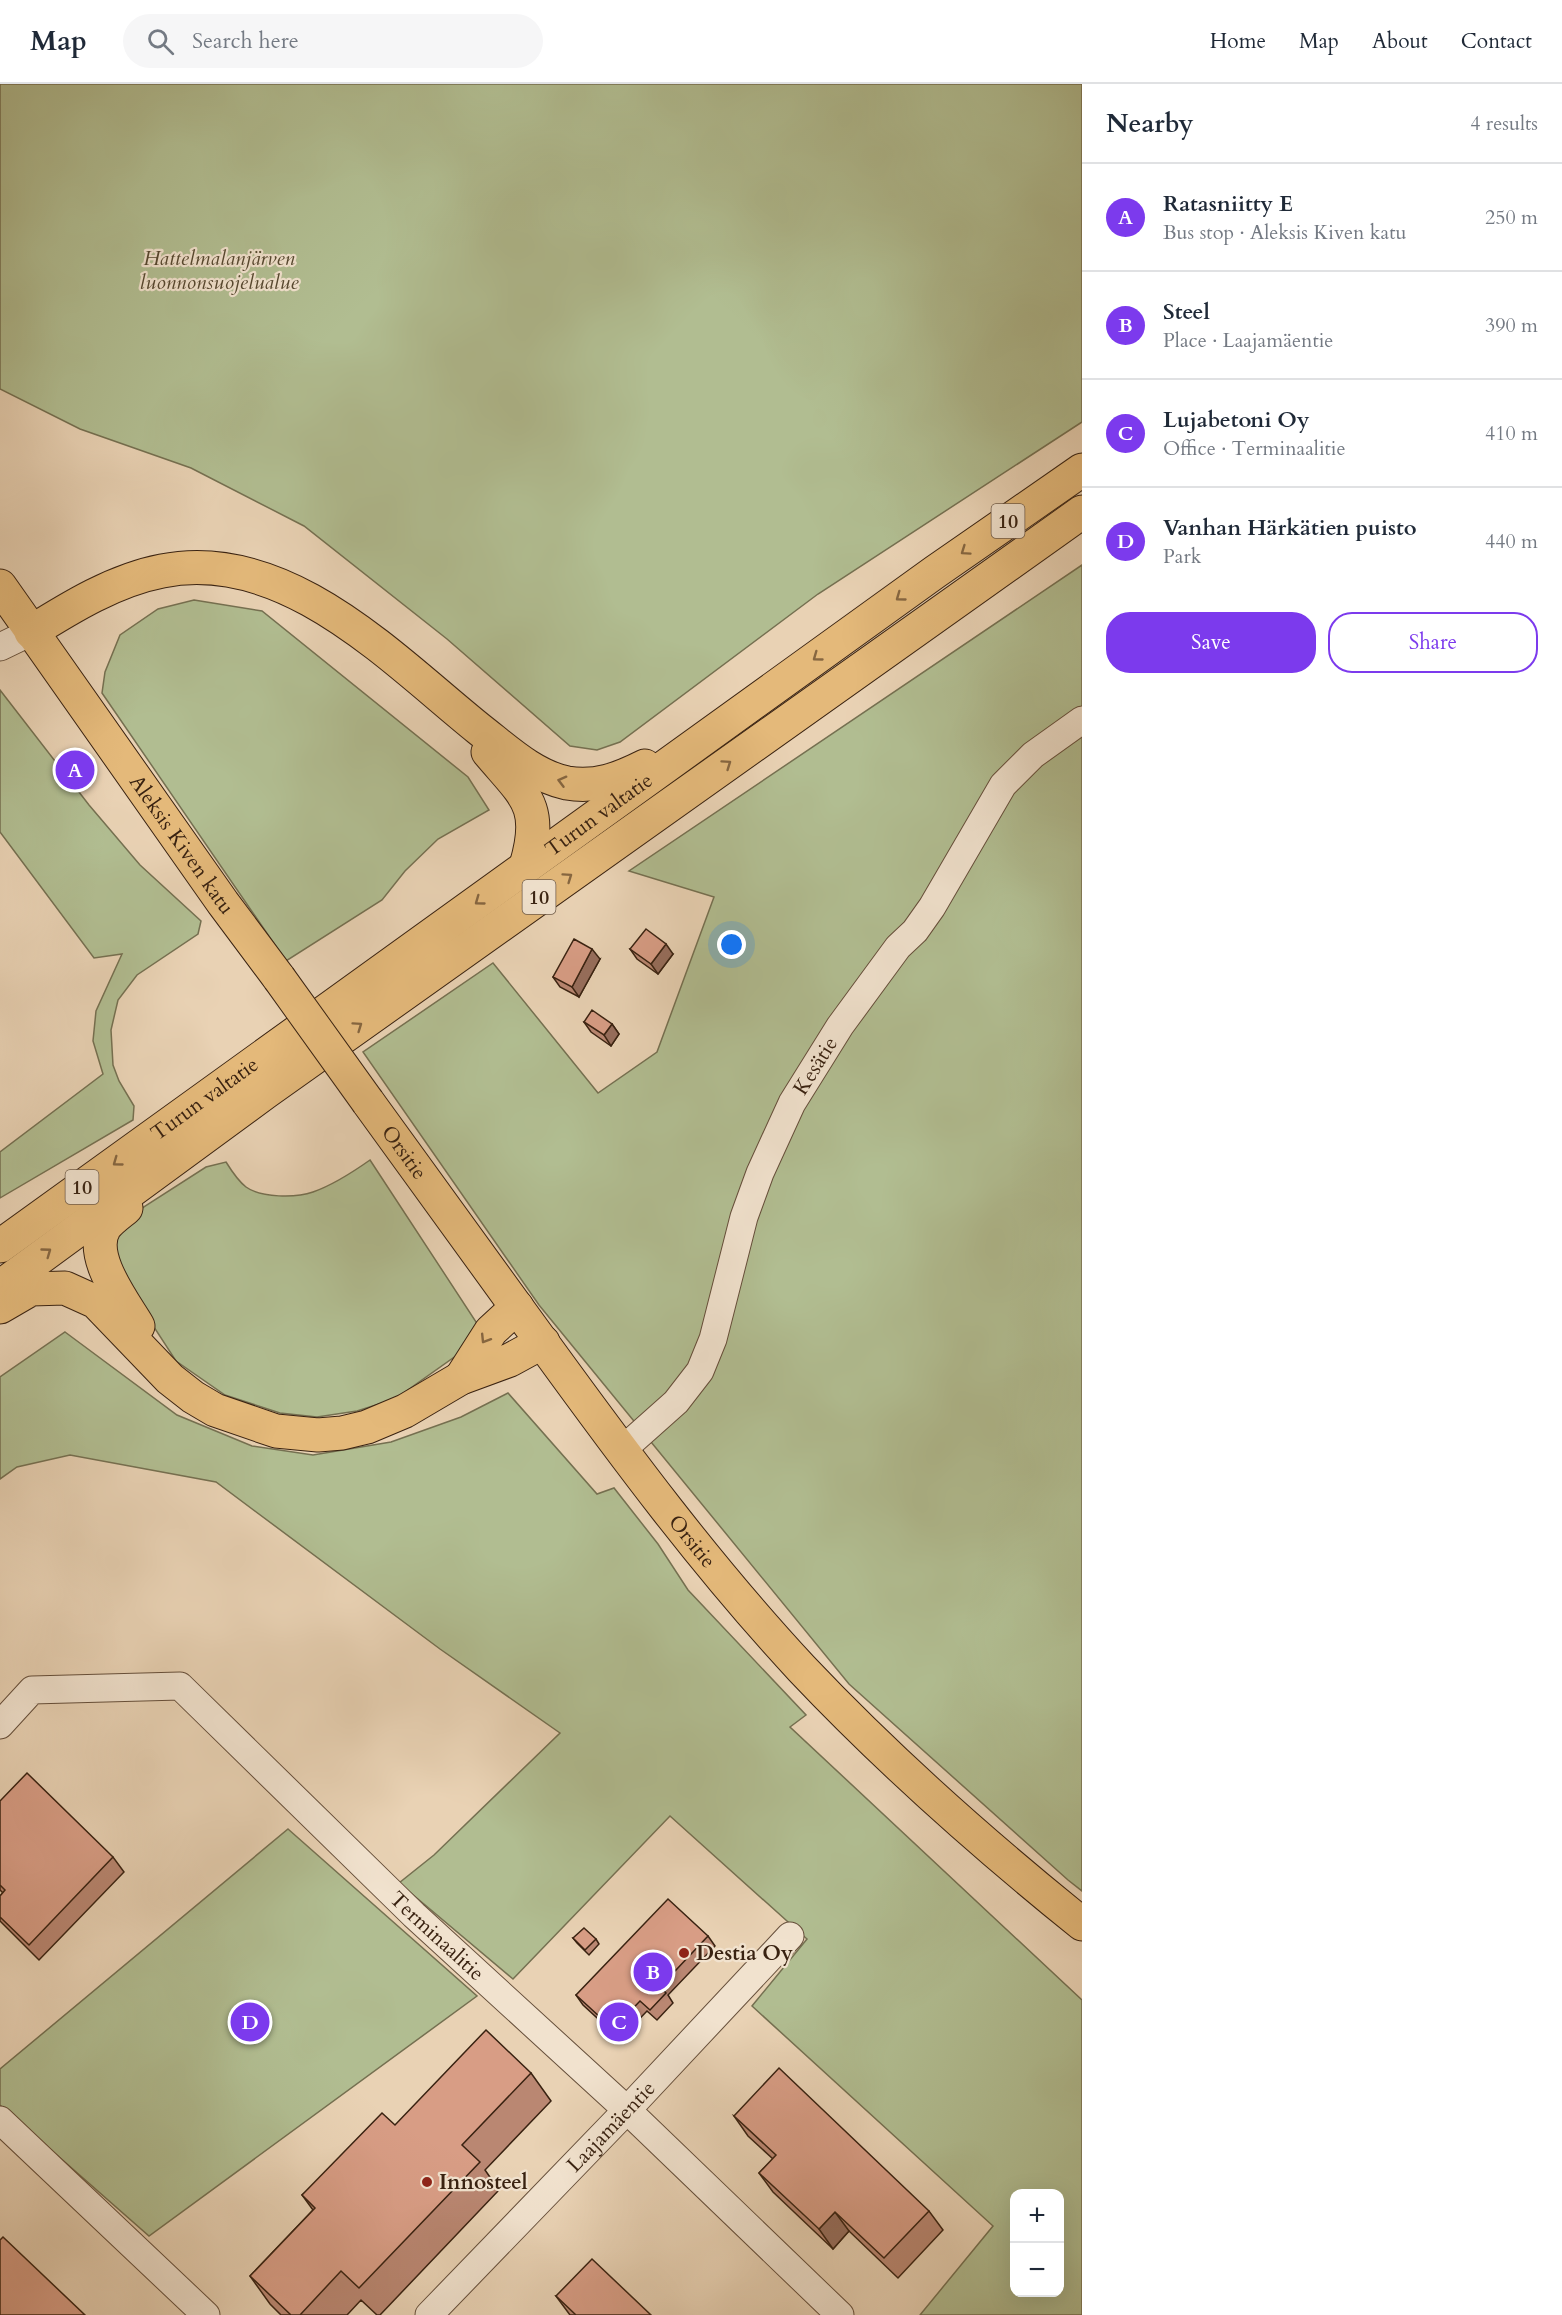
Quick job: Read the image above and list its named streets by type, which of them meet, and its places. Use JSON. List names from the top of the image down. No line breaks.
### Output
{"streets":{"main road":["10","Turun valtatie","Aleksis Kiven katu","Orsitie"],"street":["Kesätie","Terminaalitie","Laajamäentie"]},"crossings":[["Aleksis Kiven katu","Orsitie"],["Kesätie","Orsitie"],["Terminaalitie","Laajamäentie"]],"parks":["Hattelmalanjärven luonnonsuojelualue"],"places":["Destia Oy","Innosteel"],"page":{"header":"Map","search":"Search here","nav":["Home","Map","About","Contact"],"heading":["Nearby","4 results"],"list":[{"mark":"A","name":"Ratasniitty E","note":"Bus stop · Aleksis Kiven katu","value":"250 m"},{"mark":"B","name":"Steel","note":"Place · Laajamäentie","value":"390 m"},{"mark":"C","name":"Lujabetoni Oy","note":"Office · Terminaalitie","value":"410 m"},{"mark":"D","name":"Vanhan Härkätien puisto","note":"Park","value":"440 m"}],"buttons":["Save","Share"],"pins":["A","B","C","D"],"map_buttons":["+","−"]}}
